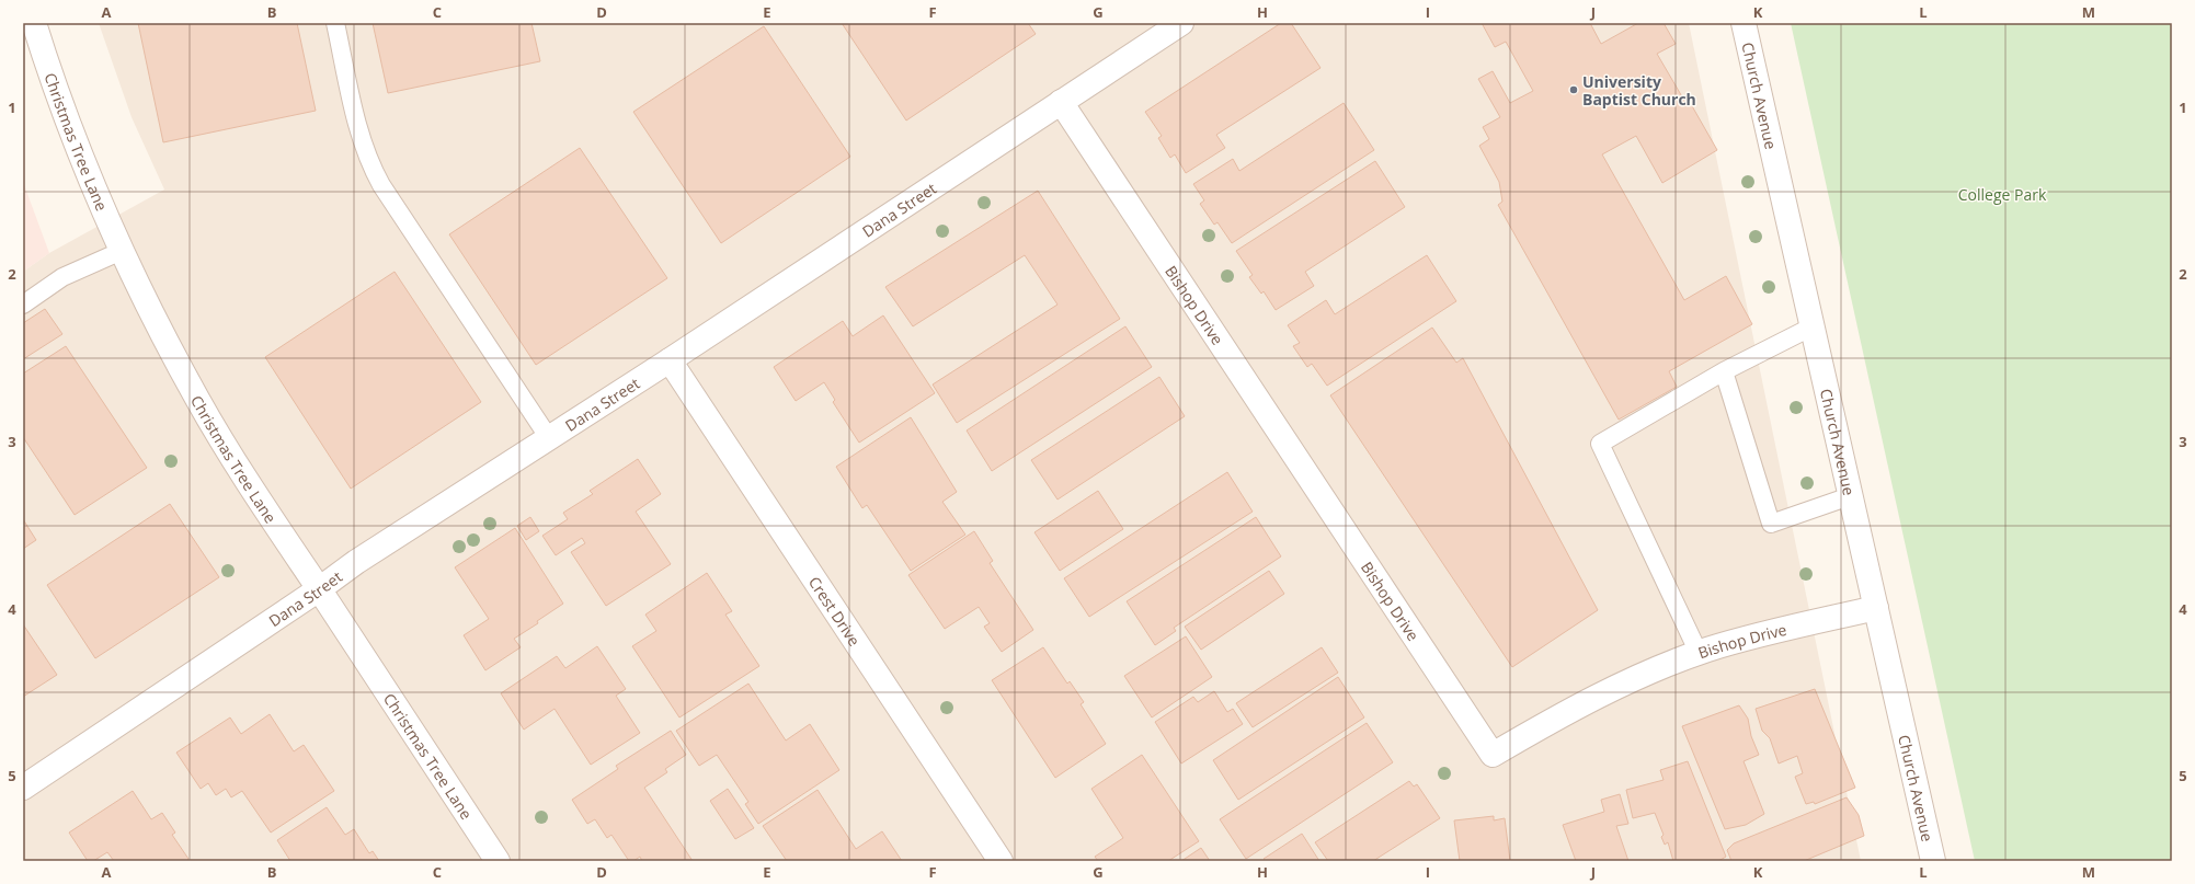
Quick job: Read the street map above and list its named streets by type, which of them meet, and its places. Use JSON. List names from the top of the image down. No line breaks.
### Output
{"streets":{"street":["Church Avenue","Christmas Tree Lane","Dana Street","Bishop Drive","Crest Drive"]},"crossings":[["Church Avenue","Bishop Drive"],["Christmas Tree Lane","Dana Street"],["Dana Street","Bishop Drive"],["Dana Street","Crest Drive"]],"parks":["College Park"],"places":["University Baptist Church"],"grid":{"columns":["A","B","C","D","E","F","G","H","I","J","K","L","M"],"rows":["1","2","3","4","5"]}}
